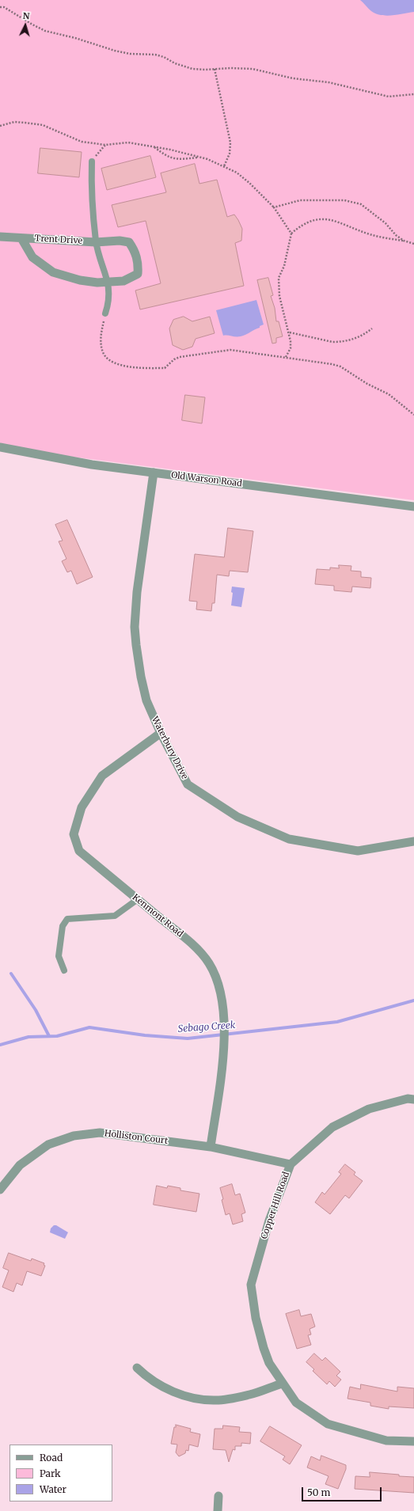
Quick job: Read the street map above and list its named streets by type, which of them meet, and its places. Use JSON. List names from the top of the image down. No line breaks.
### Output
{"streets":{"street":["Trent Drive","Old Warson Road","Waterbury Drive","Kenmont Road","Holliston Court","Copper Hill Road"]},"crossings":[["Old Warson Road","Waterbury Drive"],["Waterbury Drive","Kenmont Road"],["Kenmont Road","Holliston Court"],["Holliston Court","Copper Hill Road"]],"water":["Sebago Creek"],"legend":["Road","Park","Water"],"scale_bar":"50 m","north":"top"}
